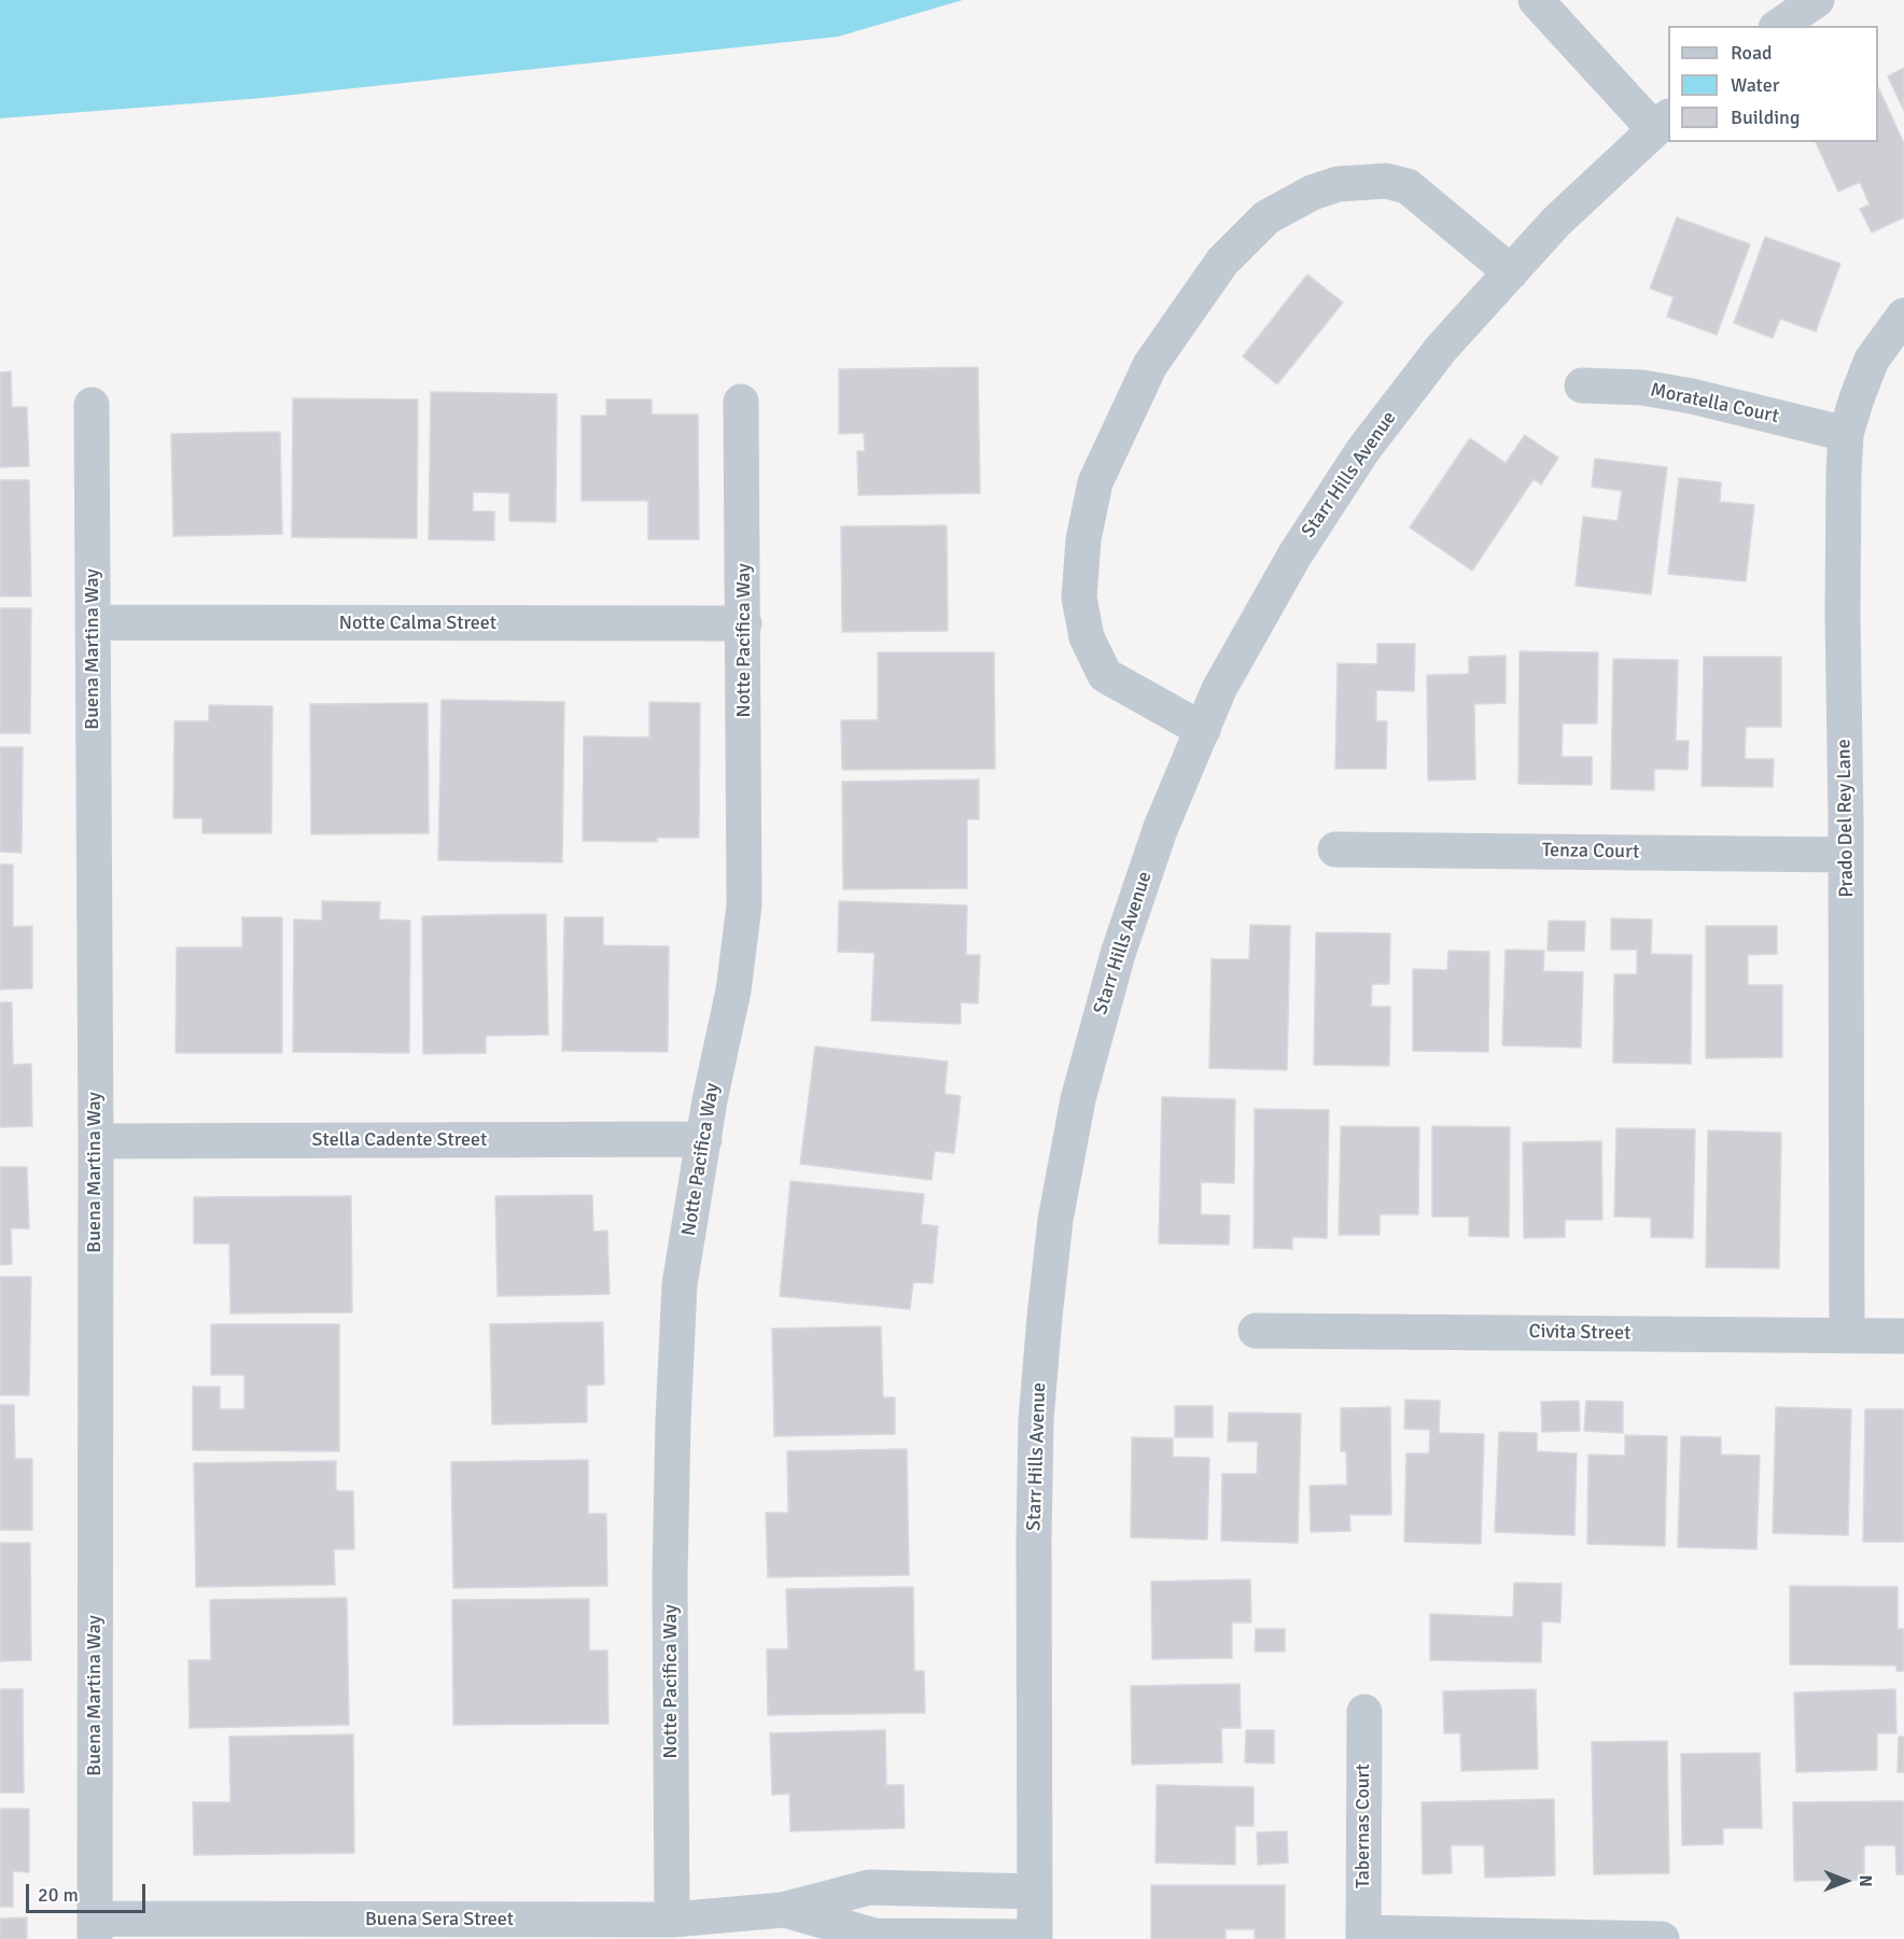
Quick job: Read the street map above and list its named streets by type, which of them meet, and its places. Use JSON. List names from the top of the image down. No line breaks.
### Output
{"streets":{"street":["Moratella Court","Starr Hills Avenue","Notte Calma Street","Notte Pacifica Way","Buena Martina Way","Prado Del Rey Lane","Tenza Court","Stella Cadente Street","Civita Street","Tabernas Court","Buena Sera Street"]},"crossings":[["Moratella Court","Prado Del Rey Lane"],["Starr Hills Avenue","Buena Sera Street"],["Notte Calma Street","Notte Pacifica Way"],["Notte Calma Street","Buena Martina Way"],["Notte Pacifica Way","Stella Cadente Street"],["Notte Pacifica Way","Buena Sera Street"],["Buena Martina Way","Stella Cadente Street"],["Buena Martina Way","Buena Sera Street"],["Prado Del Rey Lane","Tenza Court"],["Prado Del Rey Lane","Civita Street"]],"legend":["Road","Water","Building"],"scale_bar":"20 m","north":"right"}
